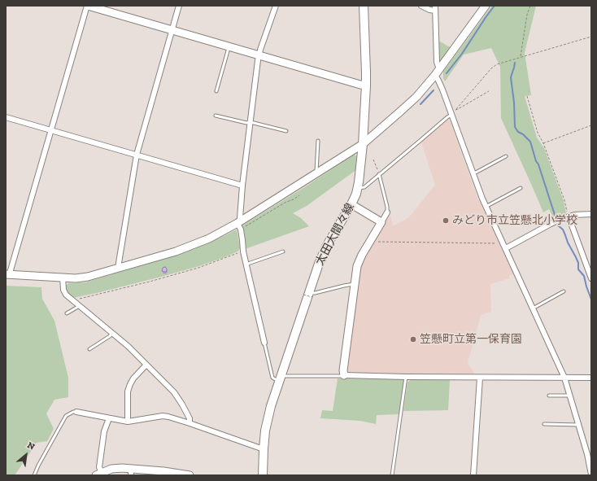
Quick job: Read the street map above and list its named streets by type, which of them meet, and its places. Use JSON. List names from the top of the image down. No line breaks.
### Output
{"streets":{"main road":["太田大間々線"]},"places":["みどり市立笠懸北小学校","笠懸町立第一保育園"],"north":"top right"}
